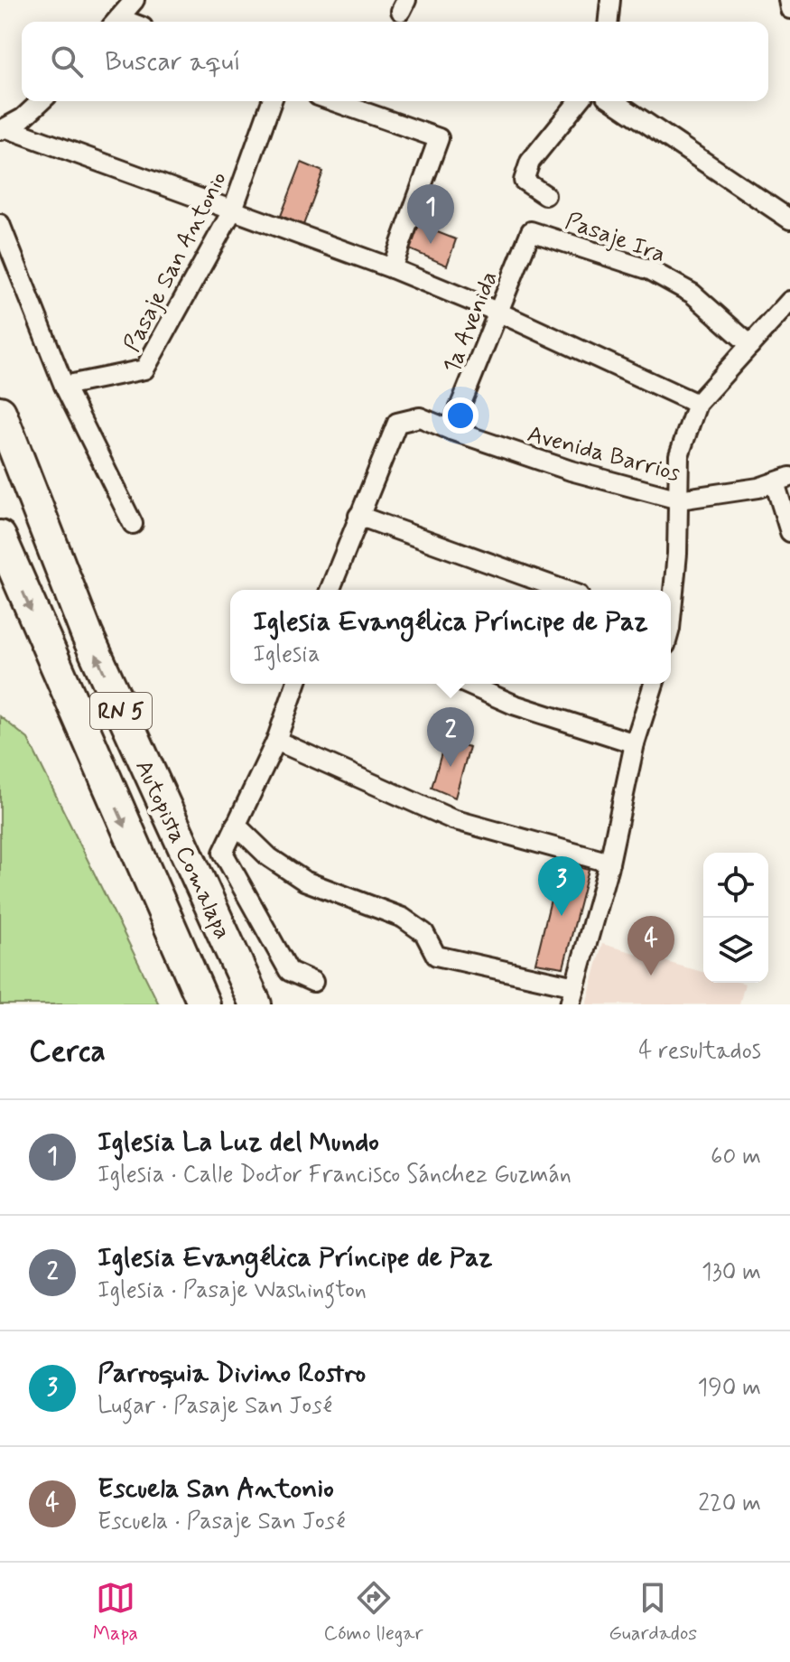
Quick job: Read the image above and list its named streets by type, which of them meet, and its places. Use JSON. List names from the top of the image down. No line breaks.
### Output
{"streets":{"highway":["RN 5","Autopista Comalapa"],"street":["Pasaje Ira","Pasaje San Antonio","1a Avenida","Avenida Barrios"]},"crossings":[["Pasaje Ira","1a Avenida"],["1a Avenida","Avenida Barrios"]],"page":{"search":"Buscar aquí","pins":["1","2","3","4"],"popup":["Iglesia Evangélica Príncipe de Paz","Iglesia"],"heading":["Cerca","4 resultados"],"list":[{"mark":"1","name":"Iglesia La Luz del Mundo","note":"Iglesia · Calle Doctor Francisco Sánchez Guzmán","value":"60 m"},{"mark":"2","name":"Iglesia Evangélica Príncipe de Paz","note":"Iglesia · Pasaje Washington","value":"130 m"},{"mark":"3","name":"Parroquia Divino Rostro","note":"Lugar · Pasaje San José","value":"190 m"},{"mark":"4","name":"Escuela San Antonio","note":"Escuela · Pasaje San José","value":"220 m"}],"nav":["Mapa","Cómo llegar","Guardados"]}}
